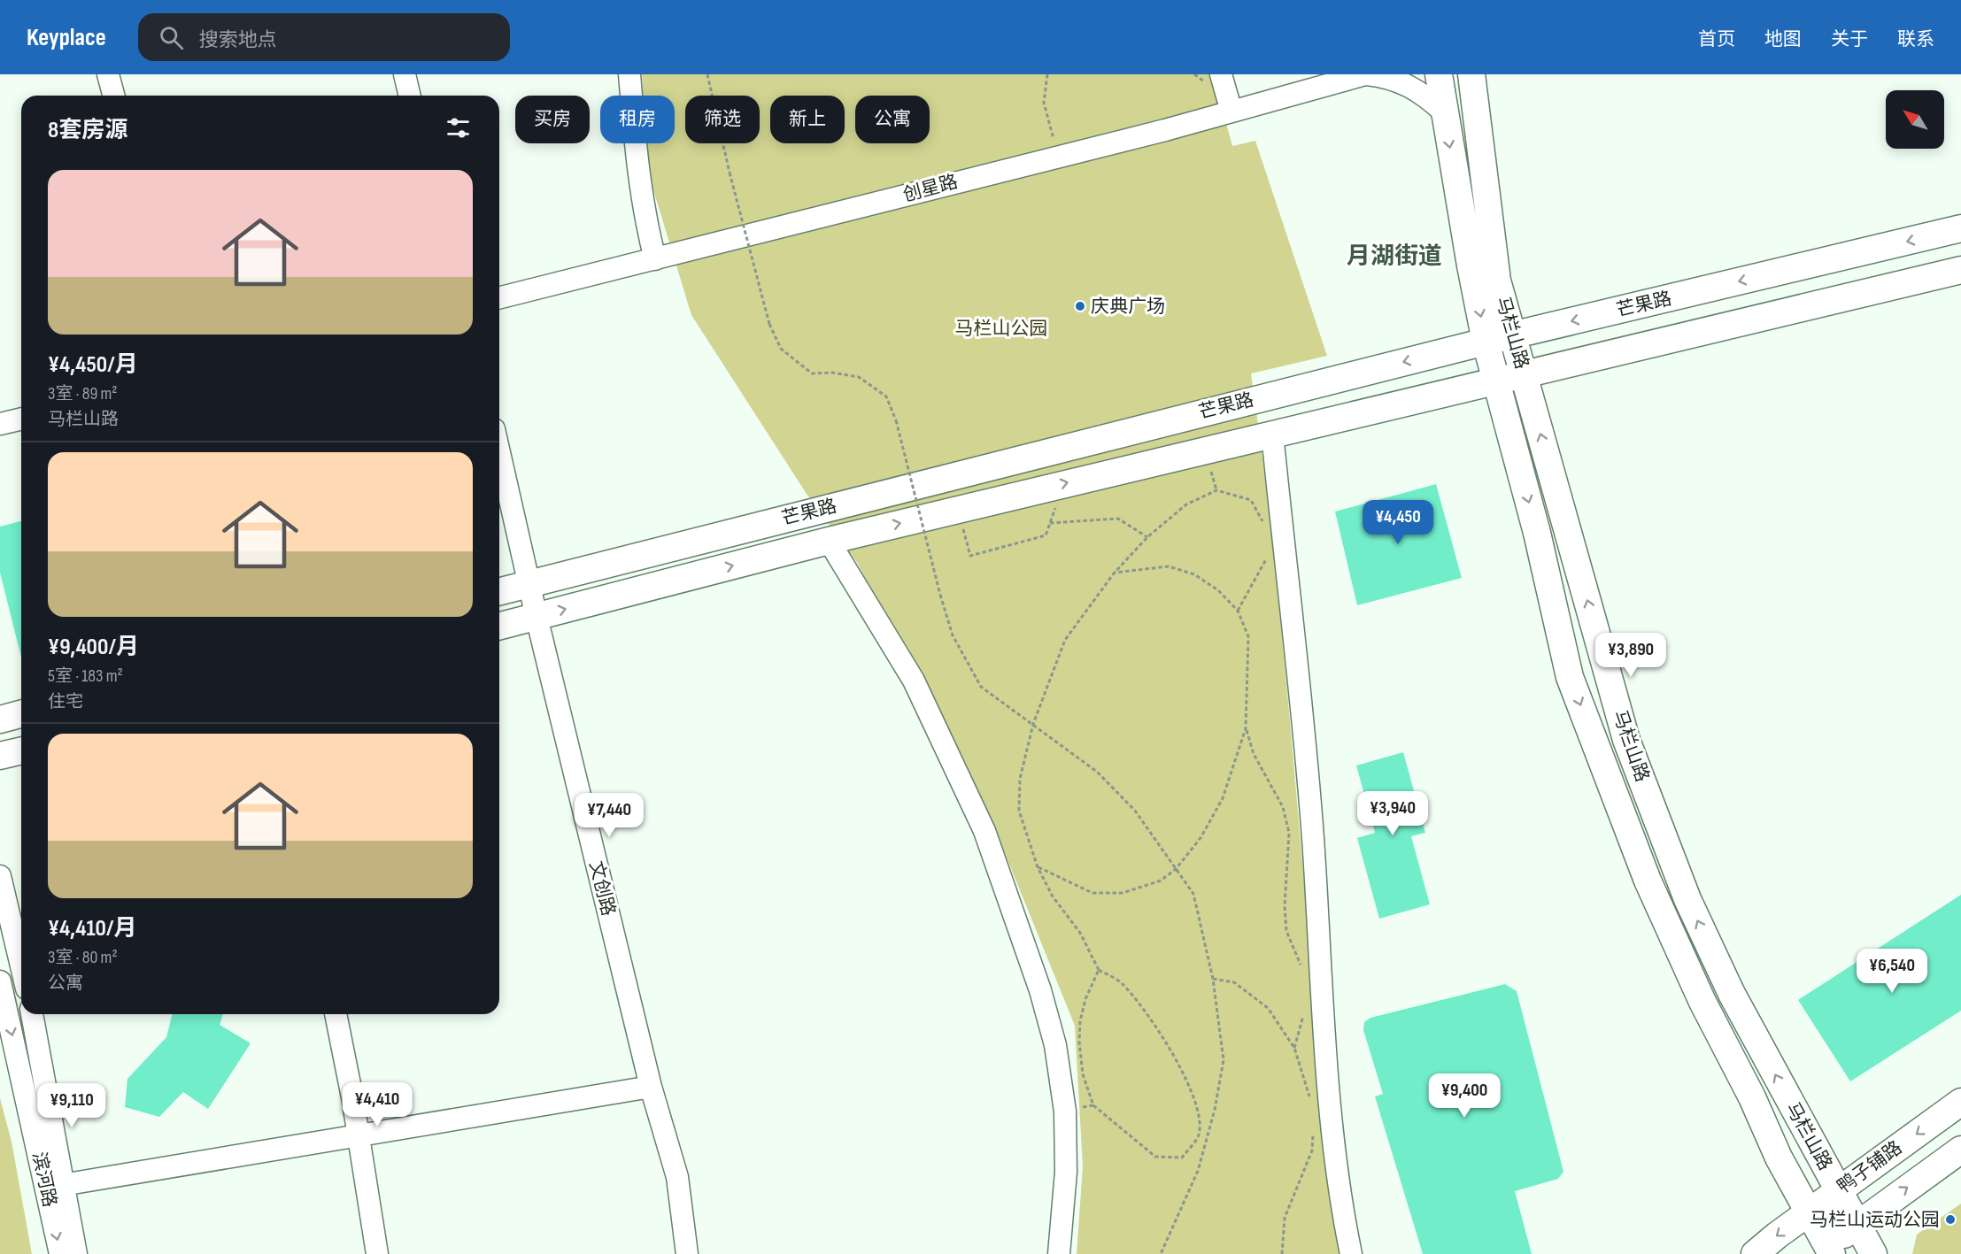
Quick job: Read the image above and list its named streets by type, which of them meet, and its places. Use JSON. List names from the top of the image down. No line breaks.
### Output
{"streets":{"main road":["芒果路","马栏山路","鸭子铺路"],"street":["创星路","文创路","滨河路"]},"crossings":[["芒果路","马栏山路"],["芒果路","文创路"],["马栏山路","鸭子铺路"]],"districts":["月湖街道"],"parks":["马栏山公园"],"places":["庆典广场","马栏山运动公园"],"north":"top left","page":{"header":"Keyplace","search":"搜索地点","nav":["首页","地图","关于","联系"],"chip":["买房","租房","筛选","新上","公寓"],"heading":"8套房源","list":[{"name":"¥4,450/月","note":"3室 · 89 m² · 马栏山路"},{"name":"¥9,400/月","note":"5室 · 183 m² · 住宅"},{"name":"¥4,410/月","note":"3室 · 80 m² · 公寓"}],"price":["¥4,450","¥3,890","¥3,940","¥7,440","¥6,540","¥9,400","¥4,410","¥9,110"]}}
